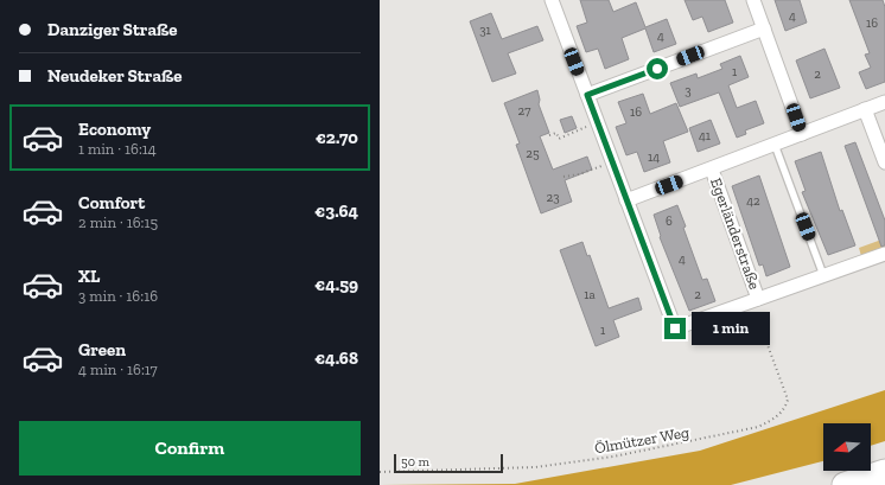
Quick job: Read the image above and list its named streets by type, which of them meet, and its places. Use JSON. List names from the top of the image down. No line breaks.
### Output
{"streets":{"street":["Egerländerstraße"],"path":["Ölmützer Weg"]},"crossings":[["Egerländerstraße","Ölmützer Weg"]],"house_numbers":["4","16","31","4","1","2","3","27","16","41","25","14","23","42","6","4","1a","2","1"],"scale_bar":"50 m","north":"left","page":{"banner":["Danziger Straße","Neudeker Straße"],"list":[{"name":"Economy","note":"1 min · 16:14","value":"€2.70"},{"name":"Comfort","note":"2 min · 16:15","value":"€3.64"},{"name":"XL","note":"3 min · 16:16","value":"€4.59"},{"name":"Green","note":"4 min · 16:17","value":"€4.68"}],"bubble":"1 min","buttons":"Confirm","scale":"50 m"}}
